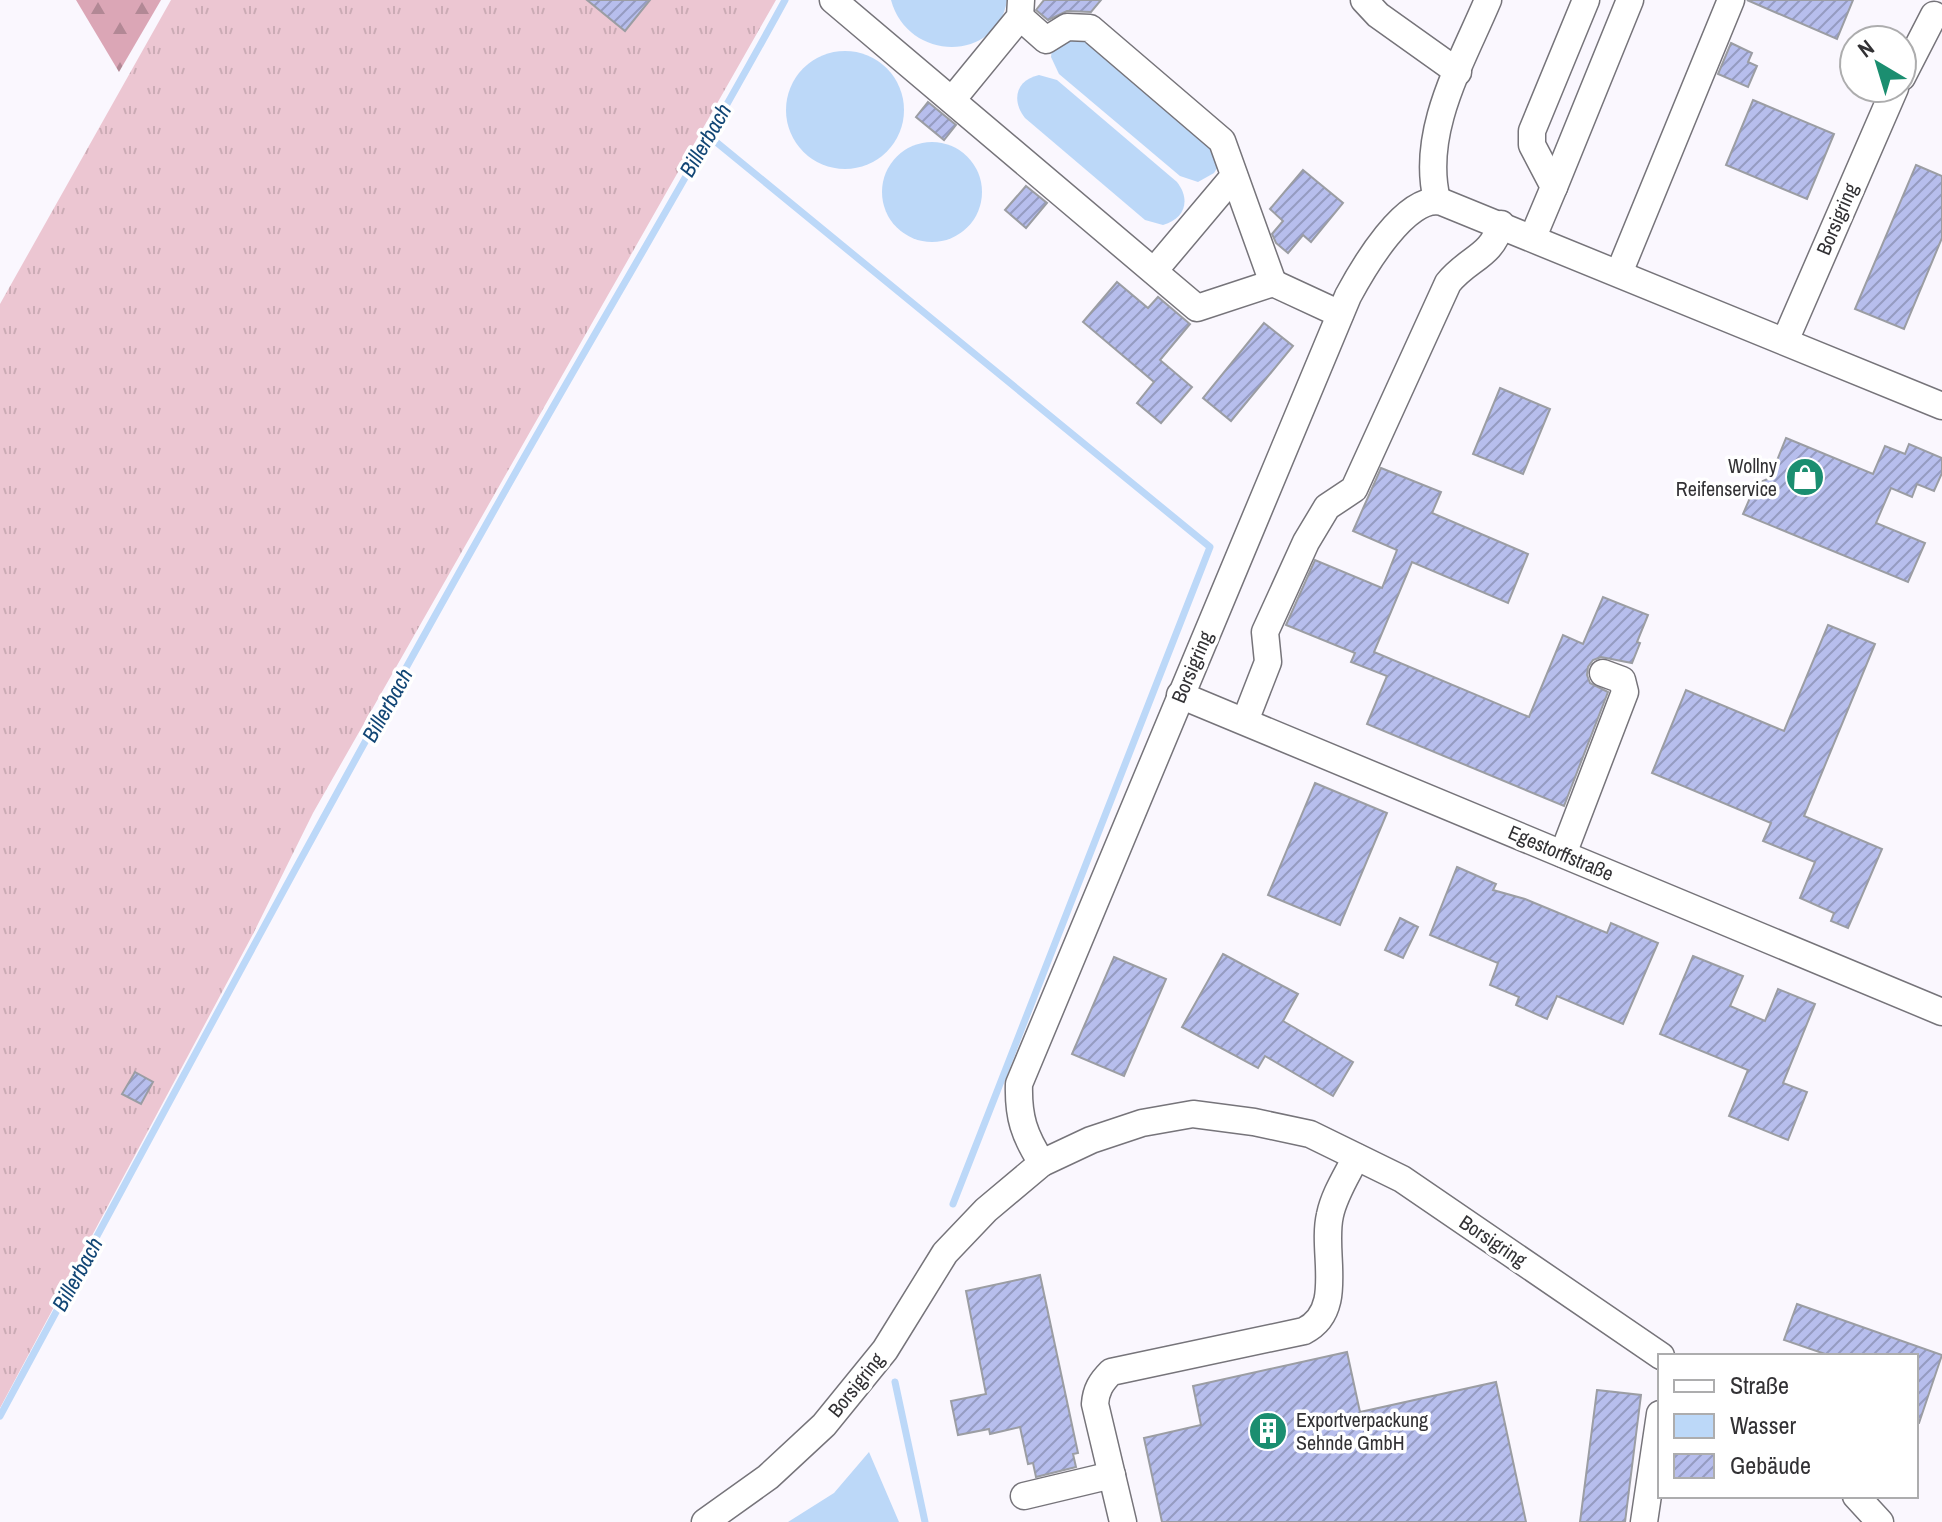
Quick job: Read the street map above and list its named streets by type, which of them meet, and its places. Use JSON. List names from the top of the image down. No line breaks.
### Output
{"streets":{"street":["Borsigring","Egestorffstraße"]},"crossings":[["Borsigring","Egestorffstraße"]],"water":["Billerbach"],"places":{"shop":["Wollny Reifenservice"],"building":["Exportverpackung Sehnde GmbH"]},"legend":["Straße","Wasser","Gebäude"],"north":"top left"}
